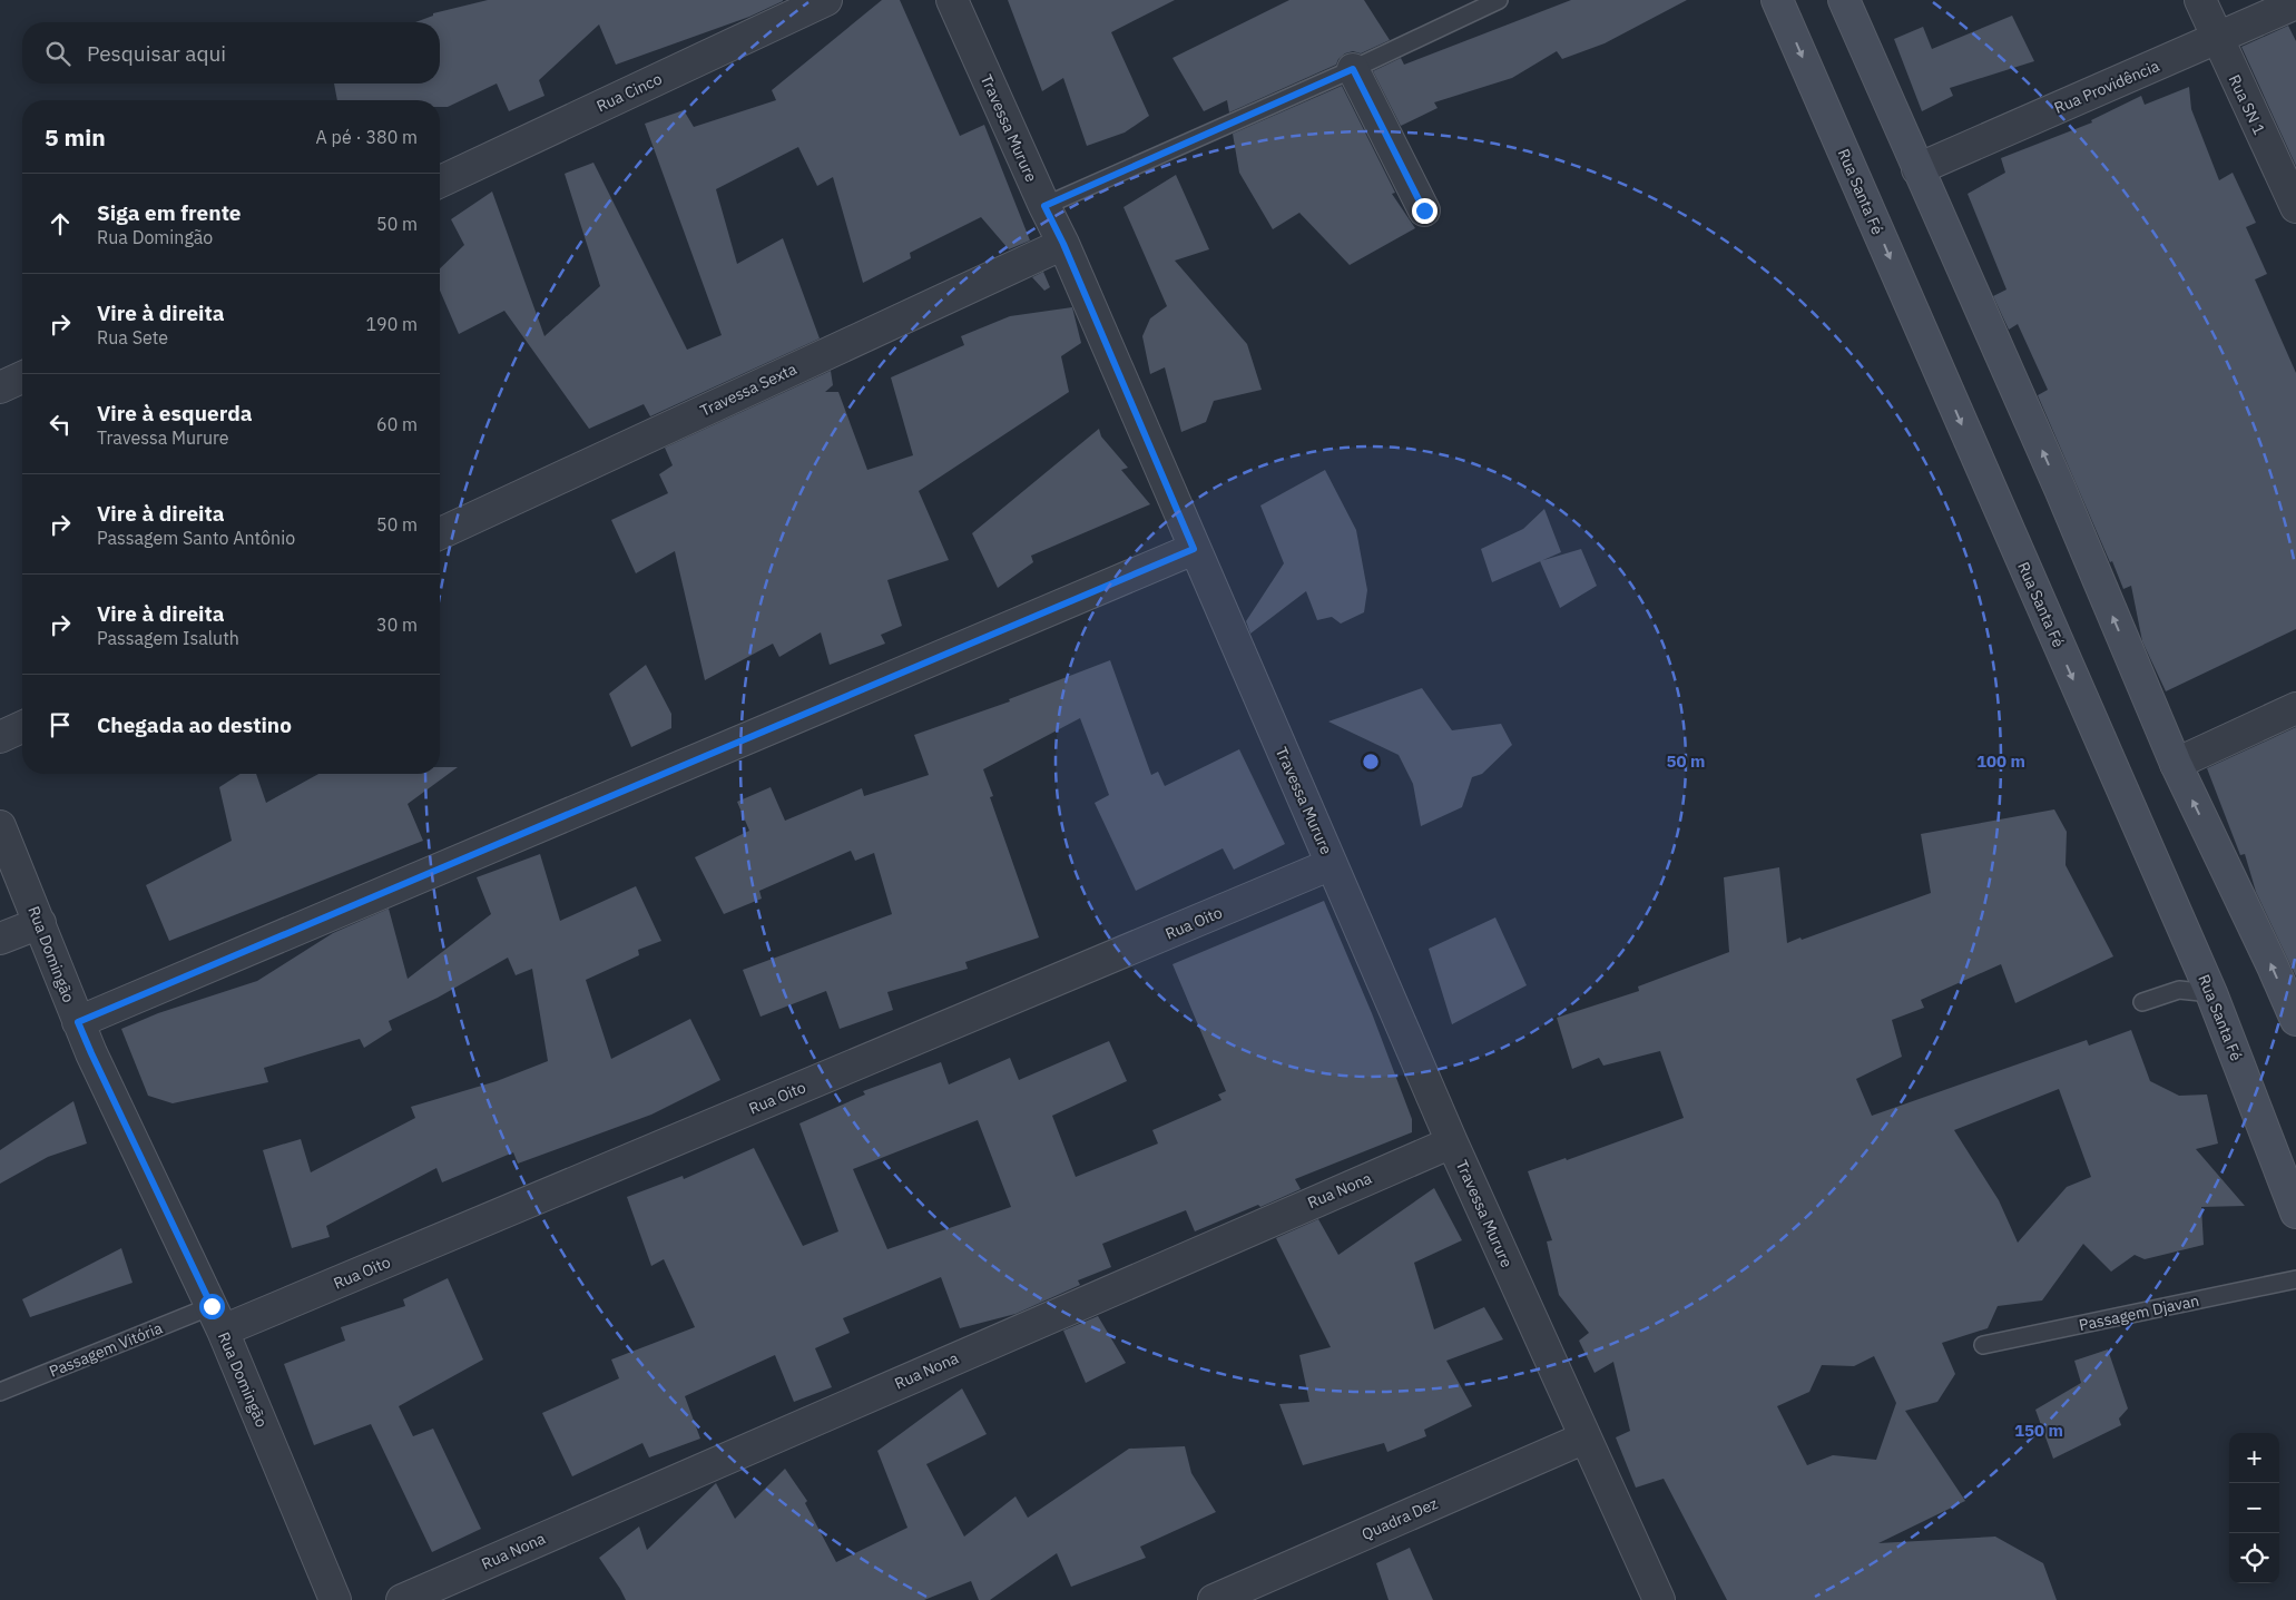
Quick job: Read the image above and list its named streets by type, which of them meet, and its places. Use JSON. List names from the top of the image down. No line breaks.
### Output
{"streets":{"street":["Rua Providência","Rua Cinco","Rua SN 1","Travessa Murure","Rua Santa Fé","Travessa Sexta","Rua Oito","Rua Domingão","Rua Nona","Quadra Dez"],"lane":["Passagem Djavan","Passagem Vitória"]},"crossings":[["Rua Providência","Rua SN 1"],["Travessa Murure","Travessa Sexta"],["Travessa Murure","Rua Oito"],["Travessa Murure","Rua Nona"],["Travessa Murure","Quadra Dez"],["Rua Oito","Rua Domingão"],["Rua Oito","Passagem Vitória"],["Rua Domingão","Passagem Vitória"]],"page":{"search":"Pesquisar aqui","heading":["5 min","A pé · 380 m"],"list":[["Siga em frente","Rua Domingão","50 m"],["Vire à direita","Rua Sete","190 m"],["Vire à esquerda","Travessa Murure","60 m"],["Vire à direita","Passagem Santo Antônio","50 m"],["Vire à direita","Passagem Isaluth","30 m"],"Chegada ao destino"],"map_buttons":["+","−"]},"rings":["50 m","100 m","150 m"]}
